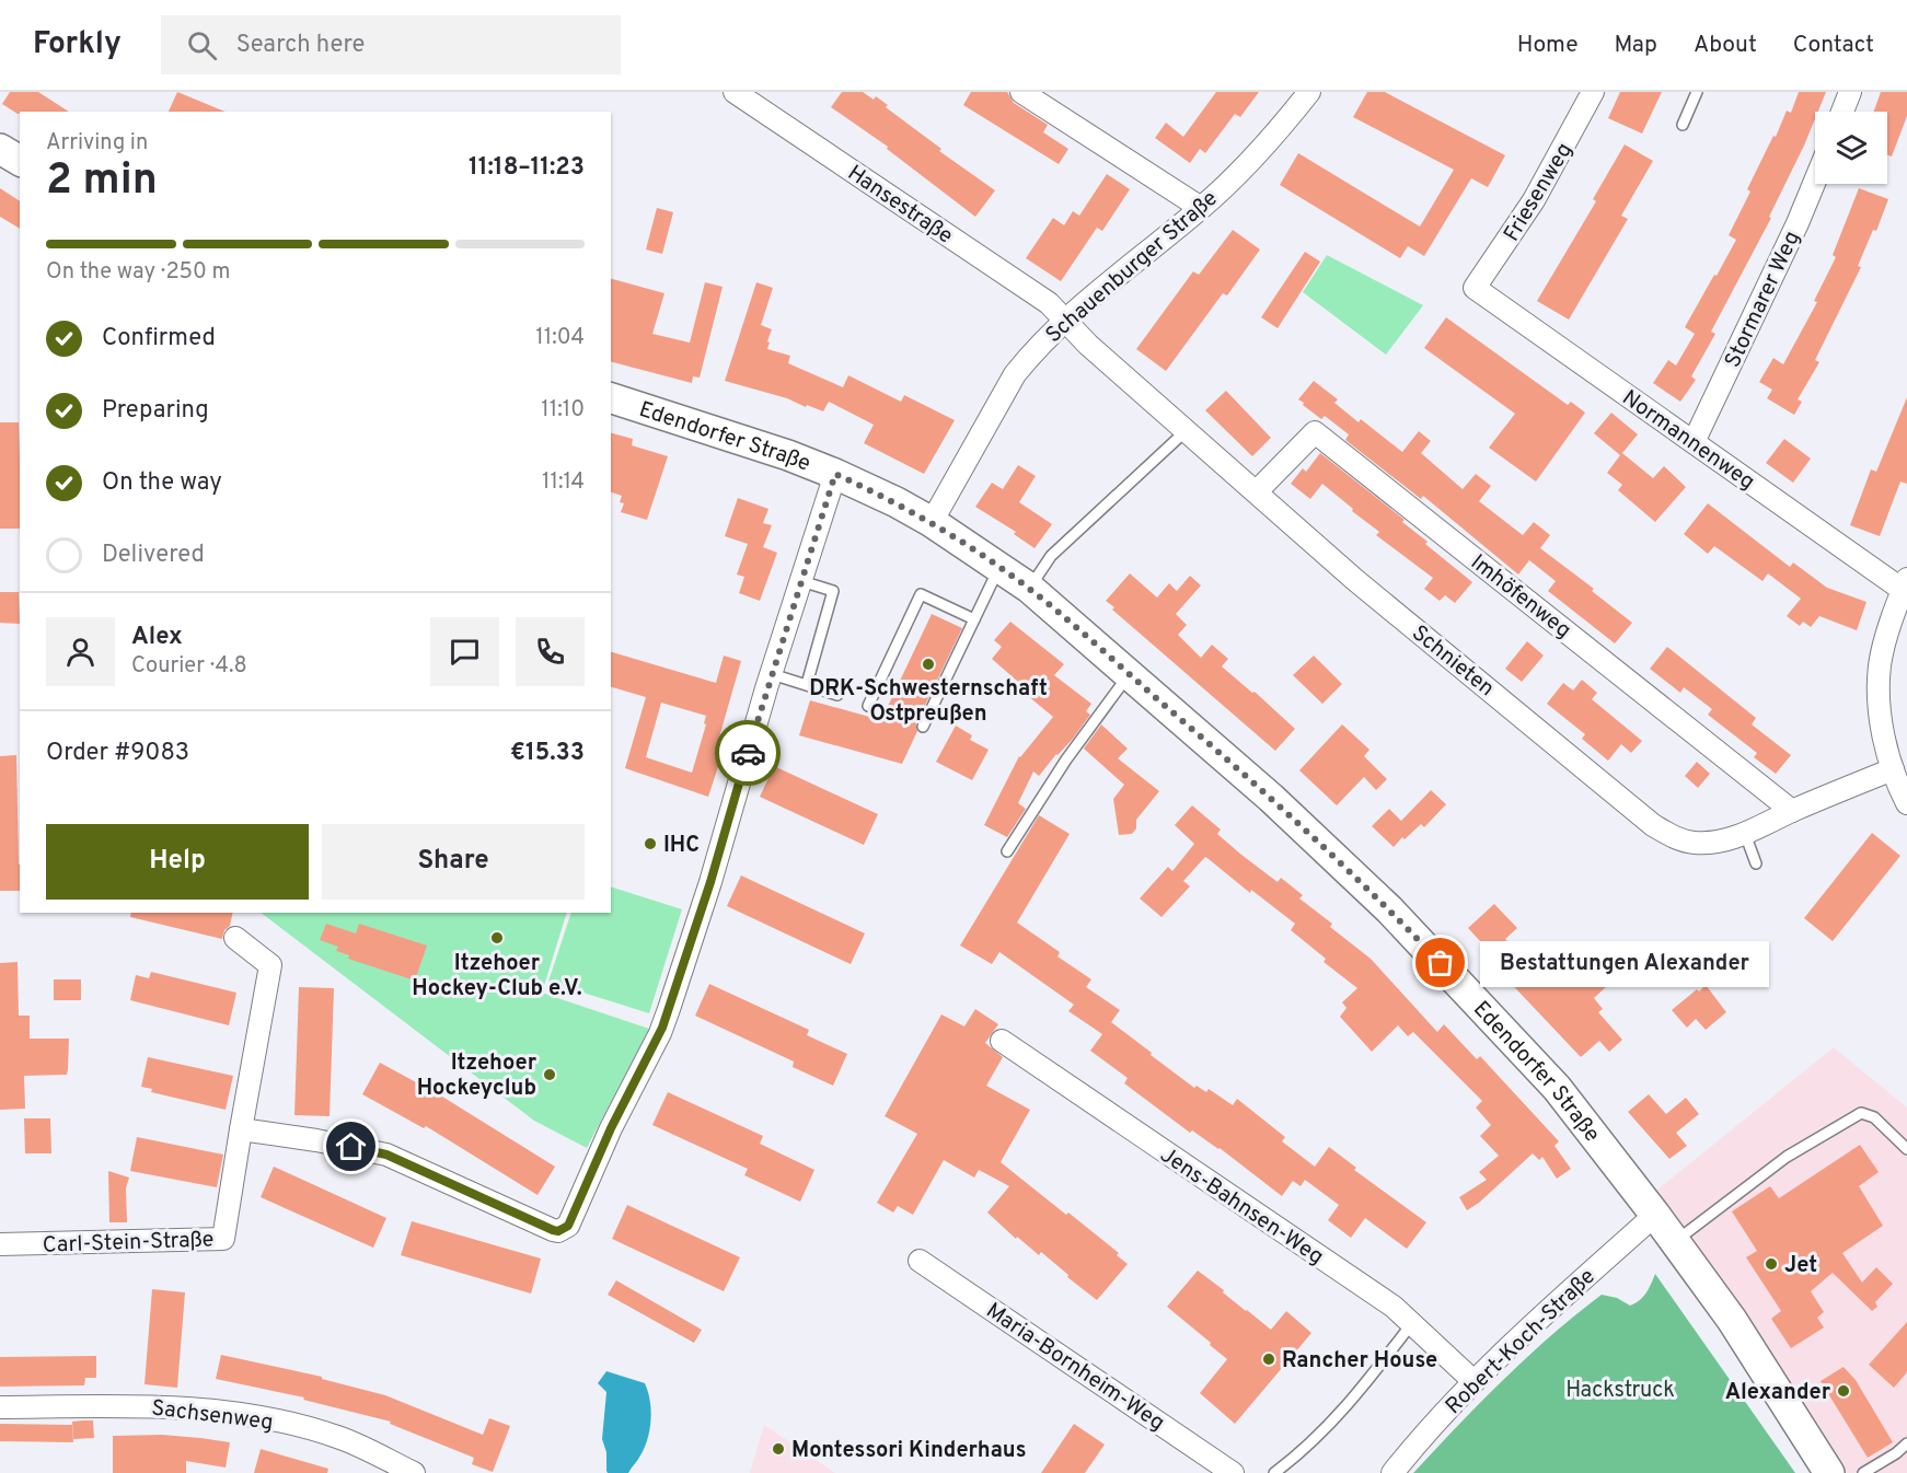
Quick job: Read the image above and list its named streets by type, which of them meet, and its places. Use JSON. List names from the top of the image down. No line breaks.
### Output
{"streets":{"street":["Friesenweg","Hansestraße","Schauenburger Straße","Stormarer Weg","Edendorfer Straße","Normannenweg","Imhöfenweg","Schnieten","Jens-Bahnsen-Weg","Carl-Stein-Straße","Robert-Koch-Straße","Maria-Bornheim-Weg","Sachsenweg"]},"crossings":[["Friesenweg","Normannenweg"],["Hansestraße","Schauenburger Straße"],["Hansestraße","Schnieten"],["Schauenburger Straße","Edendorfer Straße"],["Schauenburger Straße","Schnieten"],["Stormarer Weg","Normannenweg"],["Edendorfer Straße","Robert-Koch-Straße"],["Imhöfenweg","Schnieten"],["Jens-Bahnsen-Weg","Robert-Koch-Straße"]],"parks":["Hackstruck"],"places":["DRK-Schwesternschaft Ostpreußen","IHC","Itzehoer Hockey-Club e.V.","Bestattungen Alexander","Itzehoer Hockeyclub","Jet","Rancher House","Alexander","Montessori Kinderhaus"],"page":{"header":"Forkly","search":"Search here","nav":["Home","Map","About","Contact"],"heading":["2 min","Arriving in","11:18–11:23"],"panel":["Alex","Courier · 4.8","Order #9083","€15.33"],"bar":"On the way · 250 m","list":[["Confirmed","11:04"],["Preparing","11:10"],["On the way","11:14"],"Delivered"],"buttons":["Help","Share"],"bubble":"Bestattungen Alexander"}}
